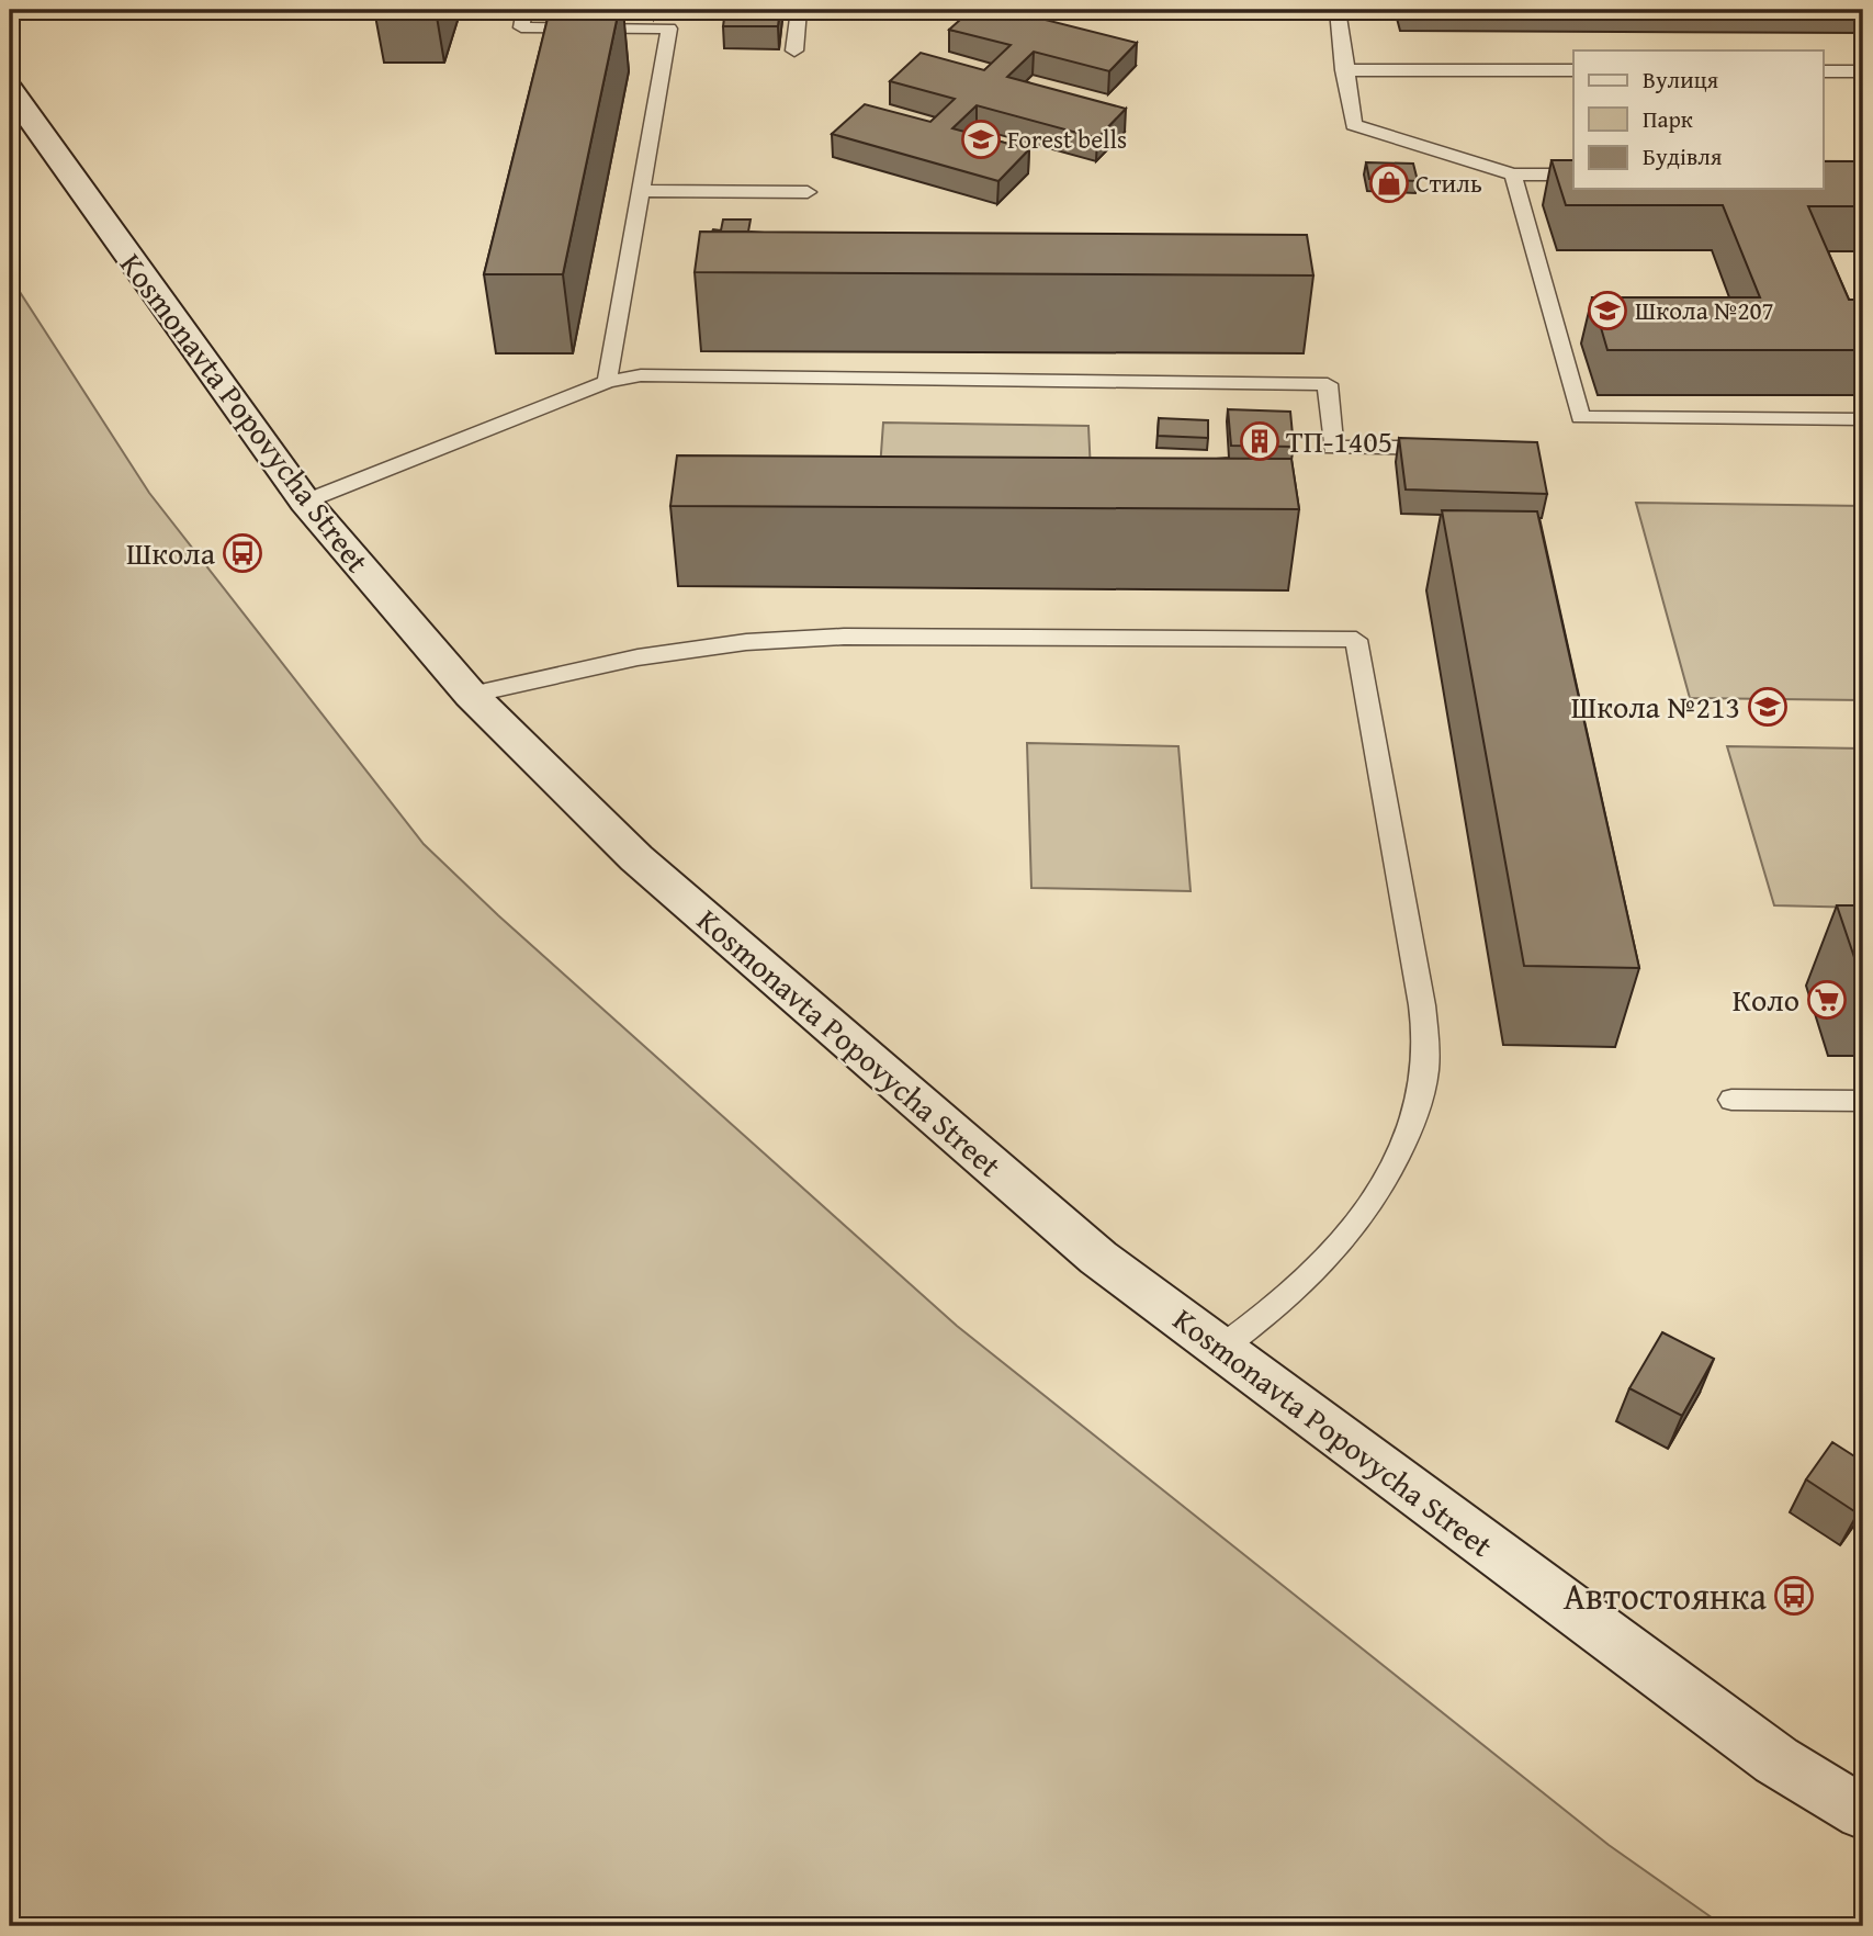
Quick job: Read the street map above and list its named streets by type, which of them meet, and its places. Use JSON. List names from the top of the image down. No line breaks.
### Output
{"streets":{"street":["Kosmonavta Popovycha Street"]},"places":{"school or university":["Forest bells","Школа №207","Школа №213"],"shop":["Стиль"],"building":["ТП-1405"],"bus stop":["Школа","Автостоянка"],"supermarket":["Коло"]},"legend":["Вулиця","Парк","Будівля"]}
